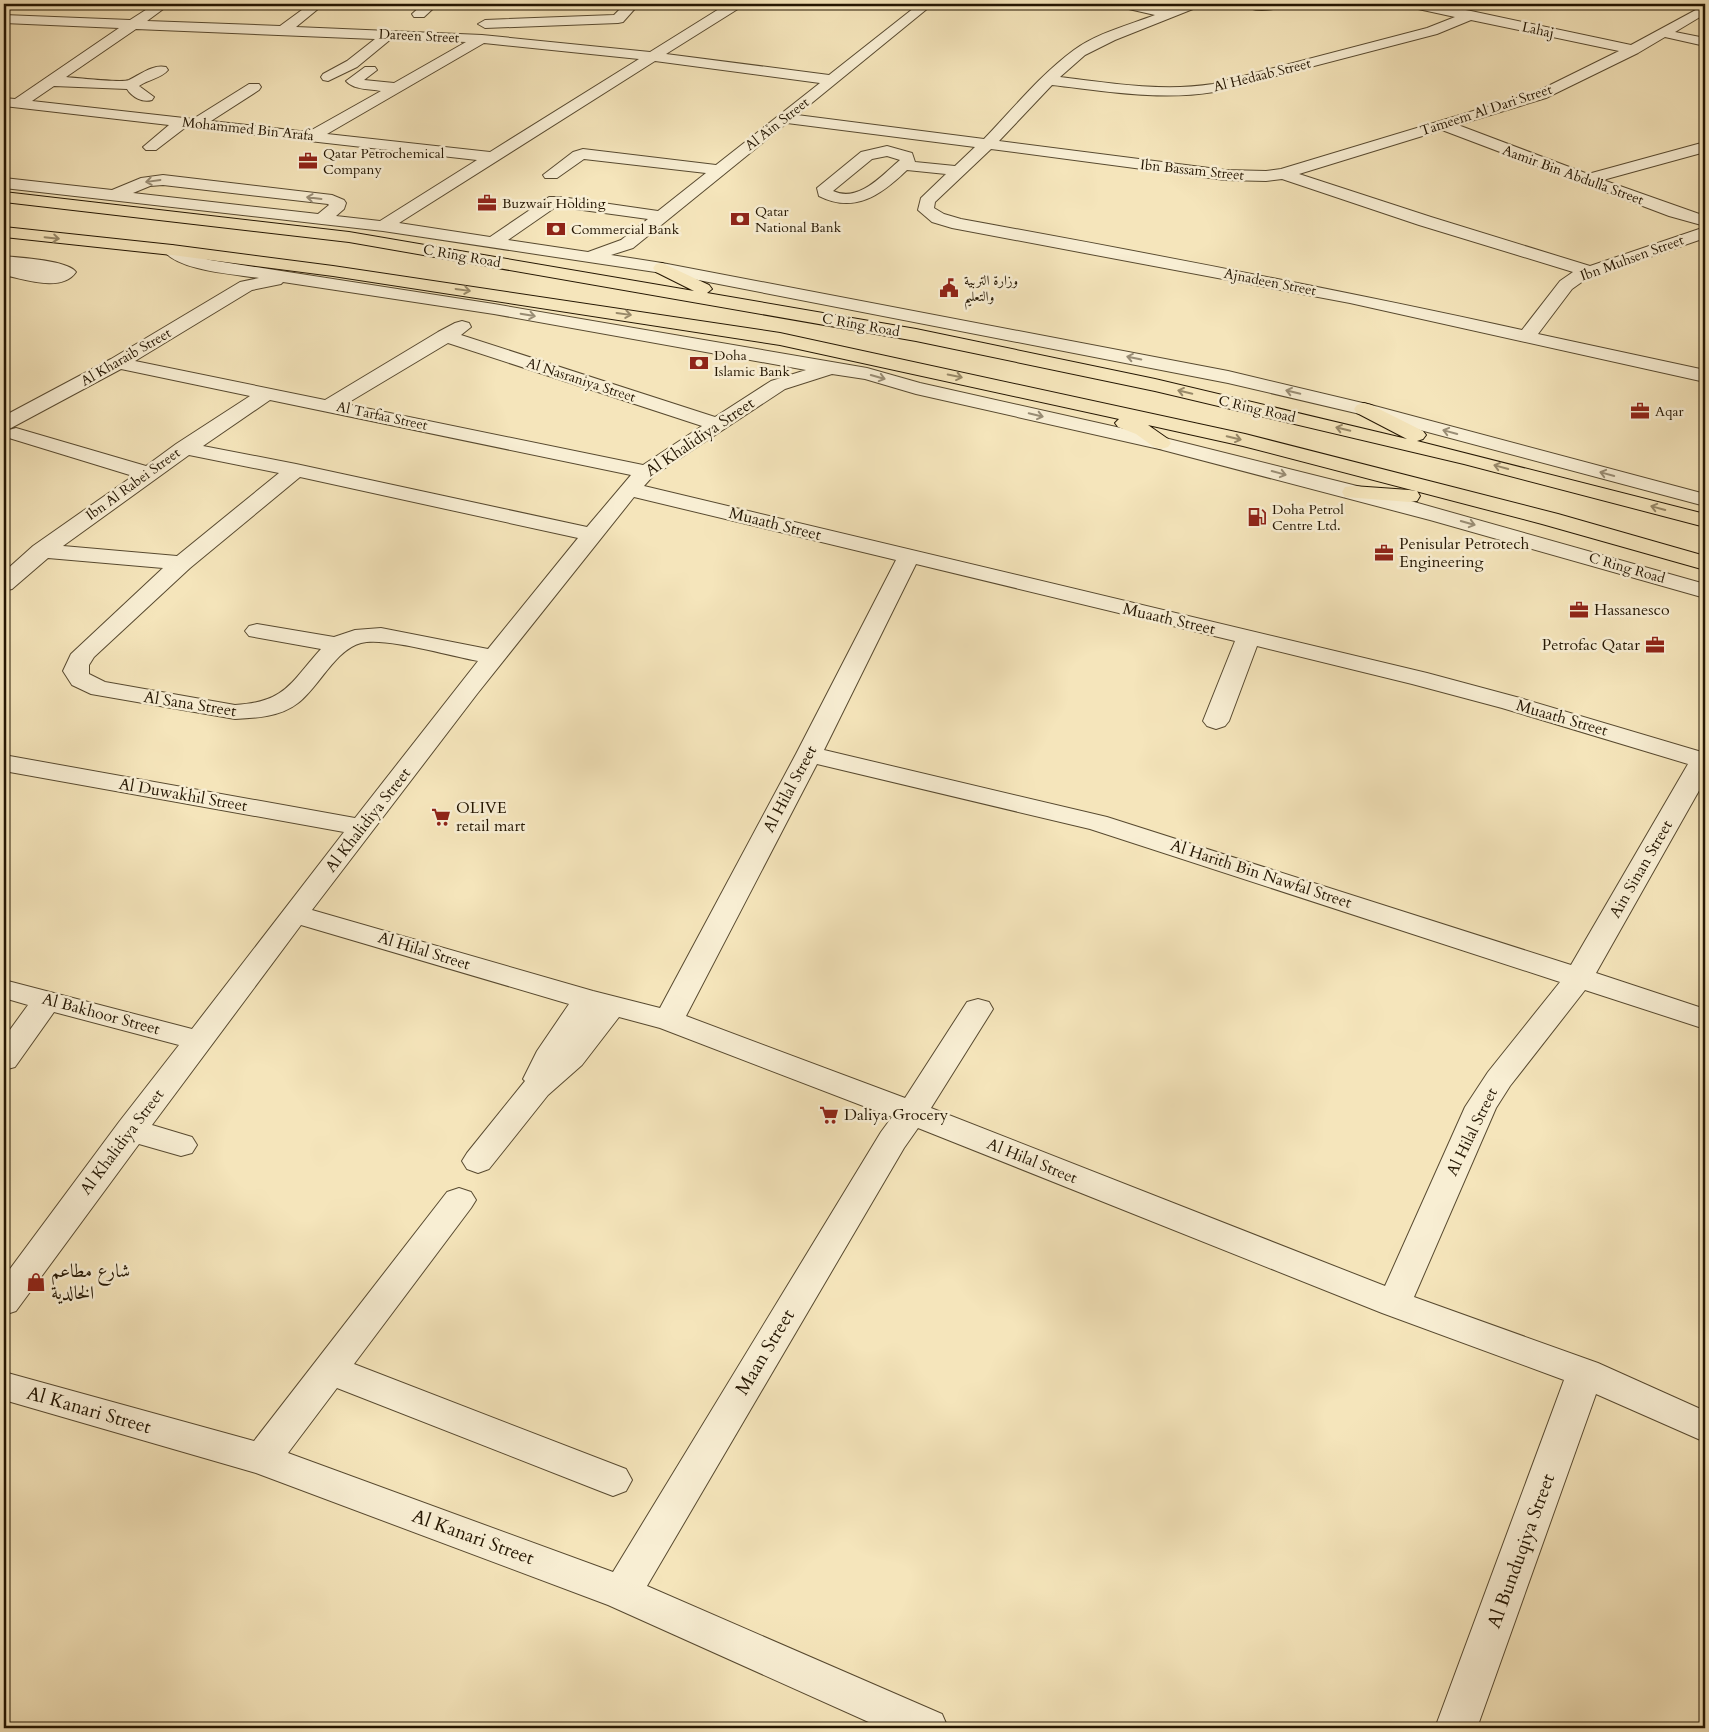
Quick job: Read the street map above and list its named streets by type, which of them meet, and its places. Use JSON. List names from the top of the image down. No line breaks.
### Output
{"streets":{"highway":["C Ring Road"],"street":["Lahaj","Dareen Street","Al Hedaab Street","Tameem Al Dari Street","Al Ain Street","Mohammed Bin Arafa","Ibn Bassam Street","Aamir Bin Abdulla Street","Ibn Muhsen Street","Ajnadeen Street","Al Kharaib Street","Al Nasraniya Street","Al Tarfaa Street","Al Khalidiya Street","Ibn Al Rabei Street","Muaath Street","Al Sana Street","Al Hilal Street","Al Duwakhil Street","Ain Sinan Street","Al Harith Bin Nawfal Street","Al Bakhoor Street","Maan Street","Al Kanari Street","Al Bunduqiya Street"]},"crossings":[["Lahaj","Al Hedaab Street"],["Lahaj","Tameem Al Dari Street"],["Dareen Street","Al Ain Street"],["Al Hedaab Street","Ajnadeen Street"],["Tameem Al Dari Street","Ibn Bassam Street"],["Tameem Al Dari Street","Aamir Bin Abdulla Street"],["Al Ain Street","Ibn Bassam Street"],["Al Ain Street","C Ring Road"],["Ibn Bassam Street","Ibn Muhsen Street"],["Ibn Bassam Street","Ajnadeen Street"],["C Ring Road","Al Kharaib Street"],["C Ring Road","Al Khalidiya Street"],["Ibn Muhsen Street","Ajnadeen Street"],["Al Kharaib Street","Al Tarfaa Street"],["Al Nasraniya Street","Al Khalidiya Street"],["Al Tarfaa Street","Al Khalidiya Street"],["Al Tarfaa Street","Ibn Al Rabei Street"],["Al Tarfaa Street","Muaath Street"],["Al Khalidiya Street","Muaath Street"],["Al Khalidiya Street","Al Sana Street"],["Al Khalidiya Street","Al Hilal Street"],["Al Khalidiya Street","Al Duwakhil Street"],["Al Khalidiya Street","Al Bakhoor Street"],["Muaath Street","Al Hilal Street"],["Muaath Street","Ain Sinan Street"],["Al Hilal Street","Ain Sinan Street"],["Al Hilal Street","Al Harith Bin Nawfal Street"],["Al Hilal Street","Maan Street"],["Al Hilal Street","Al Bunduqiya Street"],["Ain Sinan Street","Al Harith Bin Nawfal Street"],["Maan Street","Al Kanari Street"]],"places":{"office":["Qatar Petrochemical Company","Buzwair Holding","Aqar","Penisular Petrotech Engineering","Hassanesco","Petrofac Qatar"],"bank":["Qatar National Bank","Commercial Bank","Doha Islamic Bank"],"public building":["وزارة التربية والتعليم"],"fuel station":["Doha Petrol Centre Ltd."],"supermarket":["OLIVE retail mart","Daliya Grocery"],"shop":["شارع مطاعم الخالدية"]}}
